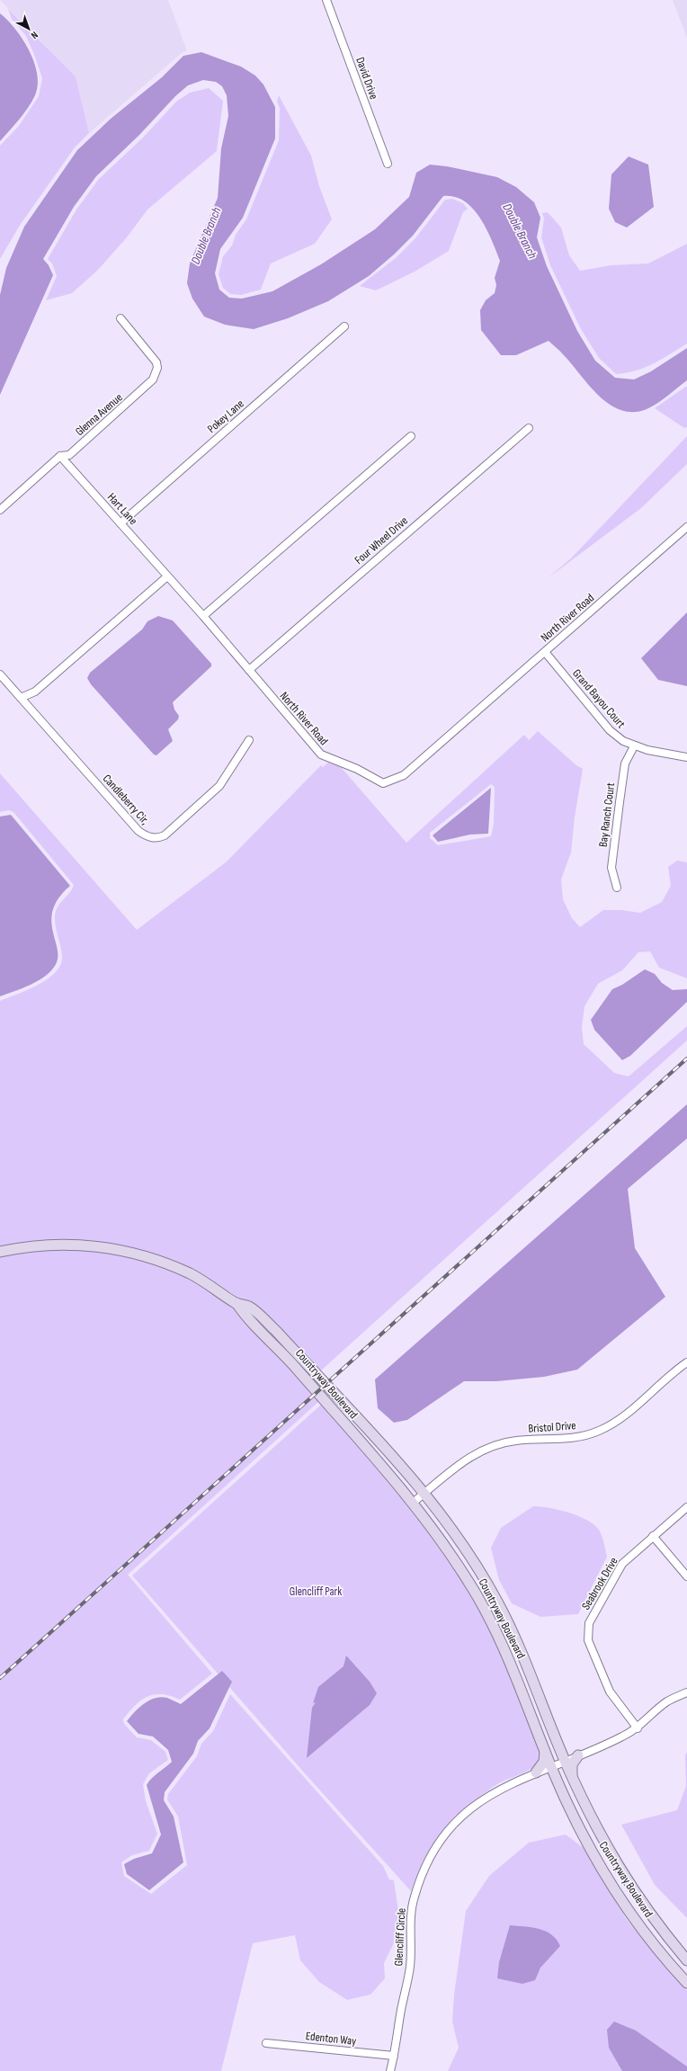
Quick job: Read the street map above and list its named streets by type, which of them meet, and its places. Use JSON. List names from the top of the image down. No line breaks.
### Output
{"streets":{"street":["David Drive","Glenna Avenue","Pokey Lane","Hart Lane","Four Wheel Drive","North River Road","Grand Bayou Court","Candleberry Cir,","Bay Ranch Court","Countryway Boulevard","Bristol Drive","Seabrook Drive","Glencliff Circle","Edenton Way"]},"crossings":[["Glenna Avenue","Hart Lane"],["Pokey Lane","Hart Lane"],["Hart Lane","North River Road"],["Four Wheel Drive","North River Road"],["North River Road","Grand Bayou Court"],["Grand Bayou Court","Bay Ranch Court"],["Countryway Boulevard","Bristol Drive"],["Countryway Boulevard","Glencliff Circle"],["Seabrook Drive","Glencliff Circle"],["Glencliff Circle","Edenton Way"]],"water":["Double Branch"],"parks":["Glencliff Park"],"north":"bottom right"}
